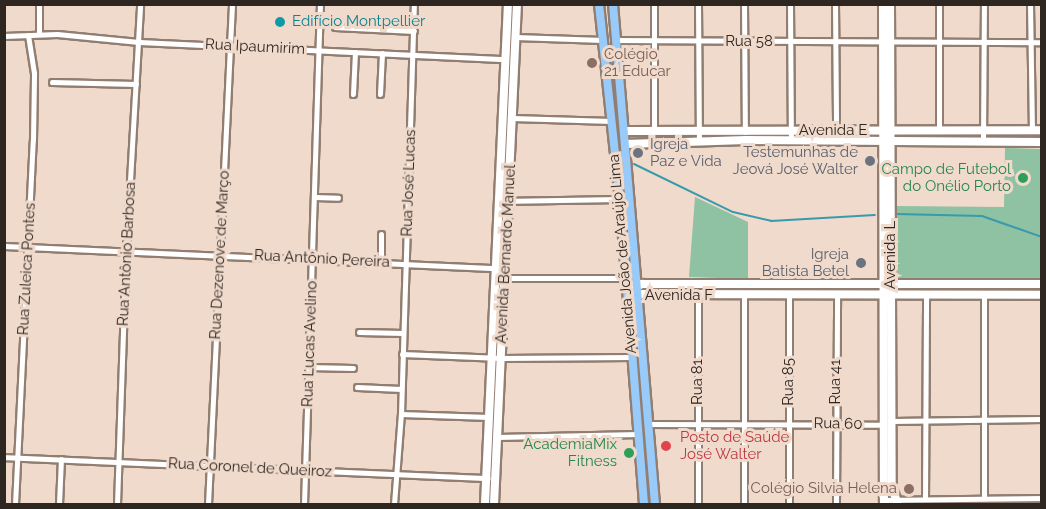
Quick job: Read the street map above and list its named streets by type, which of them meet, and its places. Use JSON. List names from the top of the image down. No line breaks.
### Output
{"streets":{"main road":["Avenida João de Araújo Lima"],"street":["Rua 58","Rua Ipaumirim","Avenida E","Rua José Lucas","Rua Antônio Barbosa","Avenida Bernardo Manuel","Rua Dezenove de Março","Avenida L","Rua Antônio Pereira","Rua Zuleica Pontes","Avenida F","Rua Lucas Avelino","Rua 81","Rua 85","Rua 41","Rua 60","Rua Coronel de Queiroz"]},"crossings":[["Rua 58","Avenida João de Araújo Lima"],["Rua 58","Avenida L"],["Rua Ipaumirim","Rua José Lucas"],["Rua Ipaumirim","Rua Antônio Barbosa"],["Rua Ipaumirim","Avenida Bernardo Manuel"],["Rua Ipaumirim","Rua Dezenove de Março"],["Rua Ipaumirim","Rua Zuleica Pontes"],["Rua Ipaumirim","Rua Lucas Avelino"],["Avenida E","Avenida João de Araújo Lima"],["Avenida E","Avenida L"],["Rua José Lucas","Rua Antônio Pereira"],["Rua José Lucas","Rua Coronel de Queiroz"],["Rua Antônio Barbosa","Rua Antônio Pereira"],["Rua Antônio Barbosa","Rua Coronel de Queiroz"],["Avenida Bernardo Manuel","Rua Antônio Pereira"],["Avenida Bernardo Manuel","Rua Coronel de Queiroz"],["Avenida João de Araújo Lima","Avenida F"],["Avenida João de Araújo Lima","Rua 60"],["Rua Dezenove de Março","Rua Antônio Pereira"],["Rua Dezenove de Março","Rua Coronel de Queiroz"],["Avenida L","Avenida F"],["Avenida L","Rua 60"],["Rua Antônio Pereira","Rua Zuleica Pontes"],["Rua Antônio Pereira","Rua Lucas Avelino"],["Rua Zuleica Pontes","Rua Coronel de Queiroz"],["Avenida F","Rua 81"],["Avenida F","Rua 85"],["Avenida F","Rua 41"],["Rua Lucas Avelino","Rua Coronel de Queiroz"],["Rua 81","Rua 60"],["Rua 85","Rua 60"],["Rua 41","Rua 60"]],"places":["Edifício Montpellier","Colégio 21 Educar","Igreja Paz e Vida","Testemunhas de Jeová José Walter","Campo de Futebol do Onélio Porto","Igreja Batista Betel","Posto de Saúde José Walter","AcademiaMix Fitness","Colégio Silvia Helena"]}
